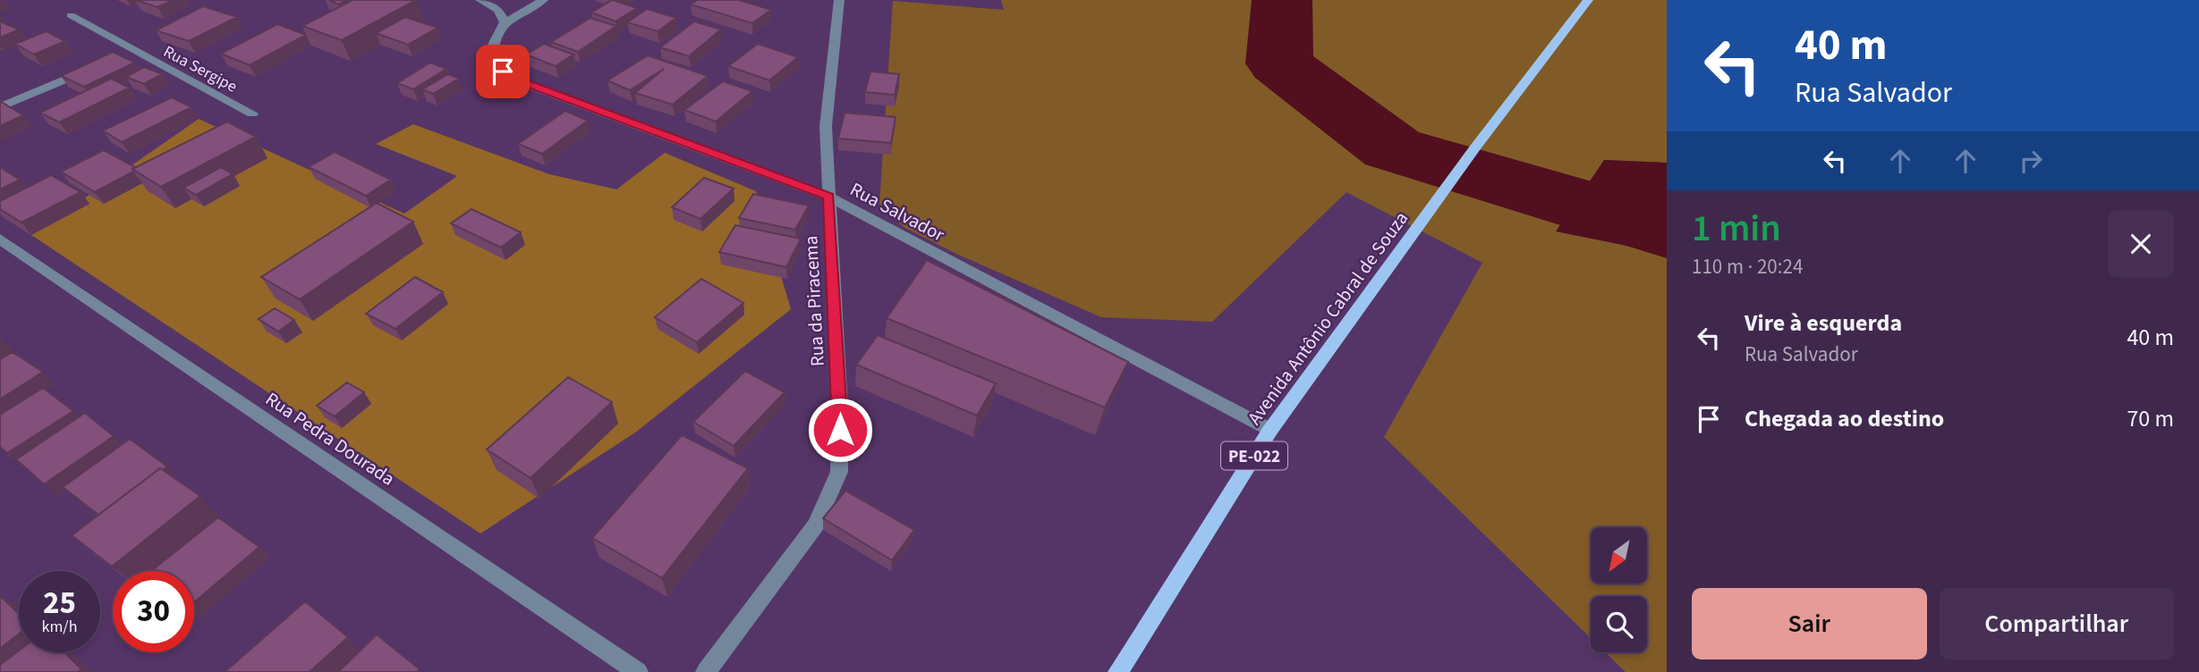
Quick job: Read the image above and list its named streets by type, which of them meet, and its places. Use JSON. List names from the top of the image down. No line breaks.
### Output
{"streets":{"main road":["Avenida Antônio Cabral de Souza","PE-022"],"street":["Rua Sergipe","Rua Salvador","Rua da Piracema","Rua Pedra Dourada"]},"crossings":[["Rua Salvador","Rua da Piracema"],["Rua Salvador","Avenida Antônio Cabral de Souza"]],"north":"bottom left","page":{"turn":["40 m","Rua Salvador"],"heading":["1 min","110 m · 20:24"],"list":[{"name":"Vire à esquerda","note":"Rua Salvador","value":"40 m"},{"name":"Chegada ao destino","value":"70 m"}],"speed":"25 km/h","limit":"30","buttons":["Sair","Compartilhar"]}}
